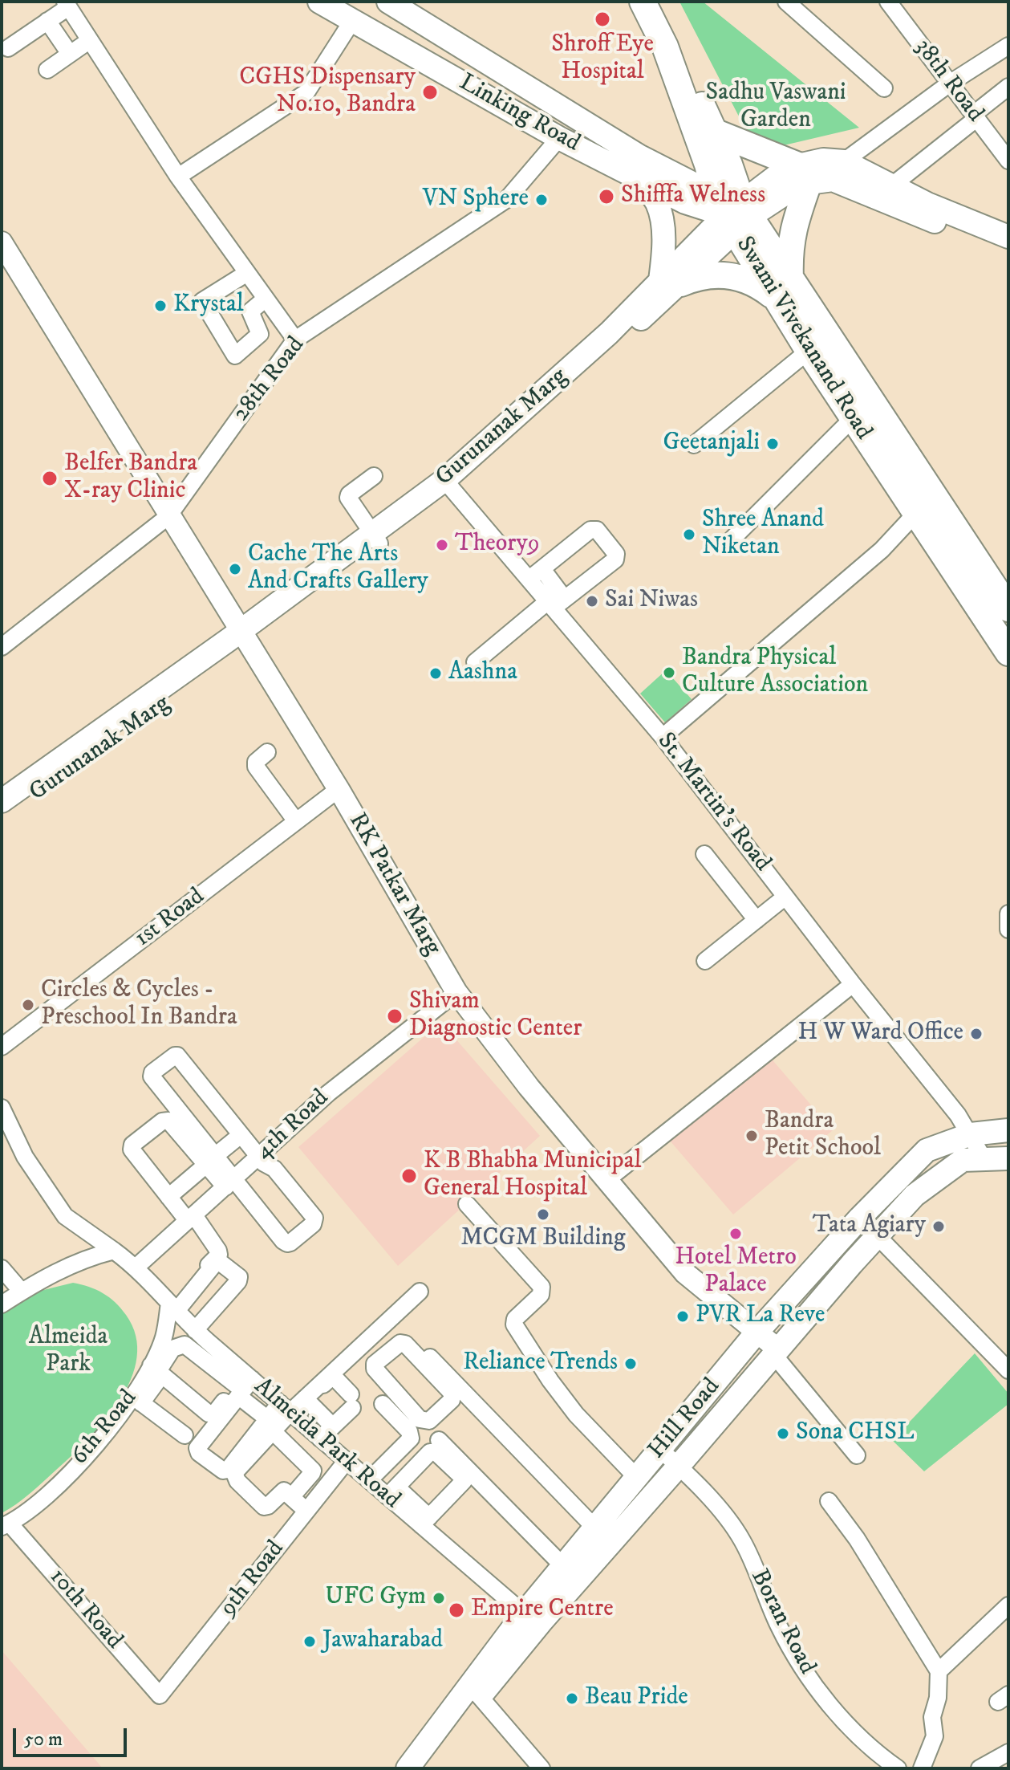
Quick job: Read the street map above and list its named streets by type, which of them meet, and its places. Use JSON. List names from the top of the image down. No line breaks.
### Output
{"streets":{"main road":["Linking Road","Swami Vivekanand Road","Gurunanak Marg","Hill Road"],"street":["38th Road","28th Road","St. Martin's Road","RK Patkar Marg","1st Road","4th Road","6th Road","Almeida Park Road","9th Road","10th Road","Boran Road"]},"crossings":[["Linking Road","Swami Vivekanand Road"],["Linking Road","28th Road"],["Linking Road","Gurunanak Marg"],["Swami Vivekanand Road","Gurunanak Marg"],["28th Road","RK Patkar Marg"],["Gurunanak Marg","St. Martin's Road"],["Gurunanak Marg","RK Patkar Marg"],["St. Martin's Road","Hill Road"],["RK Patkar Marg","1st Road"],["RK Patkar Marg","4th Road"],["RK Patkar Marg","Hill Road"],["4th Road","Almeida Park Road"],["Hill Road","Almeida Park Road"],["Hill Road","Boran Road"],["6th Road","Almeida Park Road"],["6th Road","10th Road"],["Almeida Park Road","9th Road"],["9th Road","10th Road"]],"parks":["Sadhu Vaswani Garden","Almeida Park"],"places":["Shroff Eye Hospital","CGHS Dispensary No.10, Bandra","Shifffa Welness","VN Sphere","Krystal","Geetanjali","Belfer Bandra X-ray Clinic","Shree Anand Niketan","Theory9","Cache The Arts And Crafts Gallery","Sai Niwas","Bandra Physical Culture Association","Aashna","Circles & Cycles - Preschool In Bandra","Shivam Diagnostic Center","H W Ward Office","Bandra Petit School","K B Bhabha Municipal General Hospital","MCGM Building","Tata Agiary","Hotel Metro Palace","PVR La Reve","Reliance Trends","Sona CHSL","UFC Gym","Empire Centre","Jawaharabad","Beau Pride"],"scale_bar":"50 m"}
